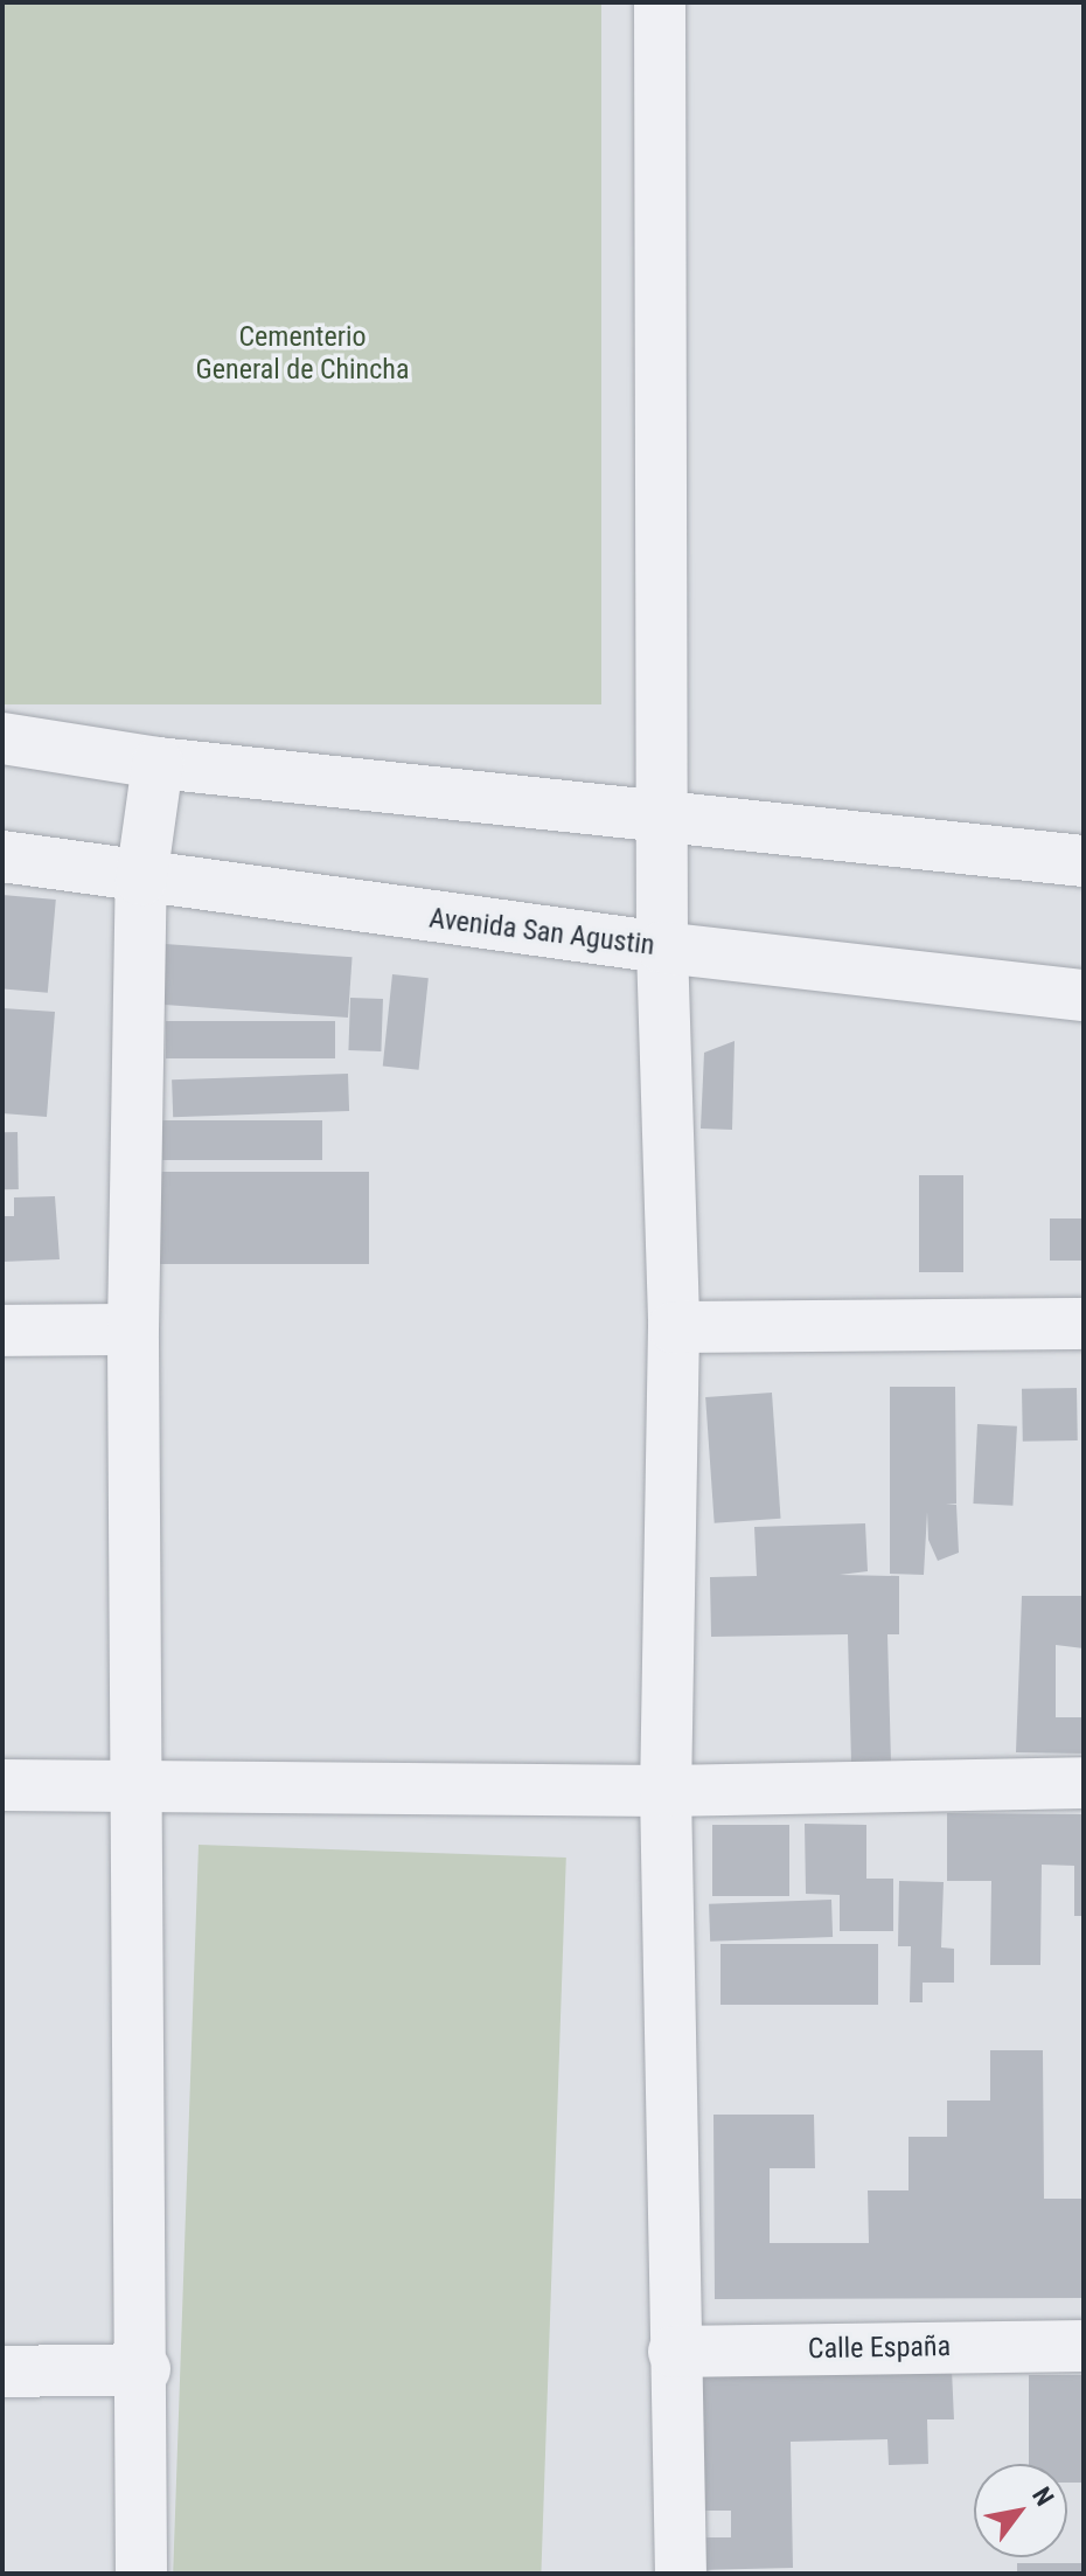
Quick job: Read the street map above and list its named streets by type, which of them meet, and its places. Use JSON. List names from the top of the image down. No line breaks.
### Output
{"streets":{"street":["Avenida San Agustin","Calle España"]},"parks":["Cementerio General de Chincha"],"north":"top right"}
